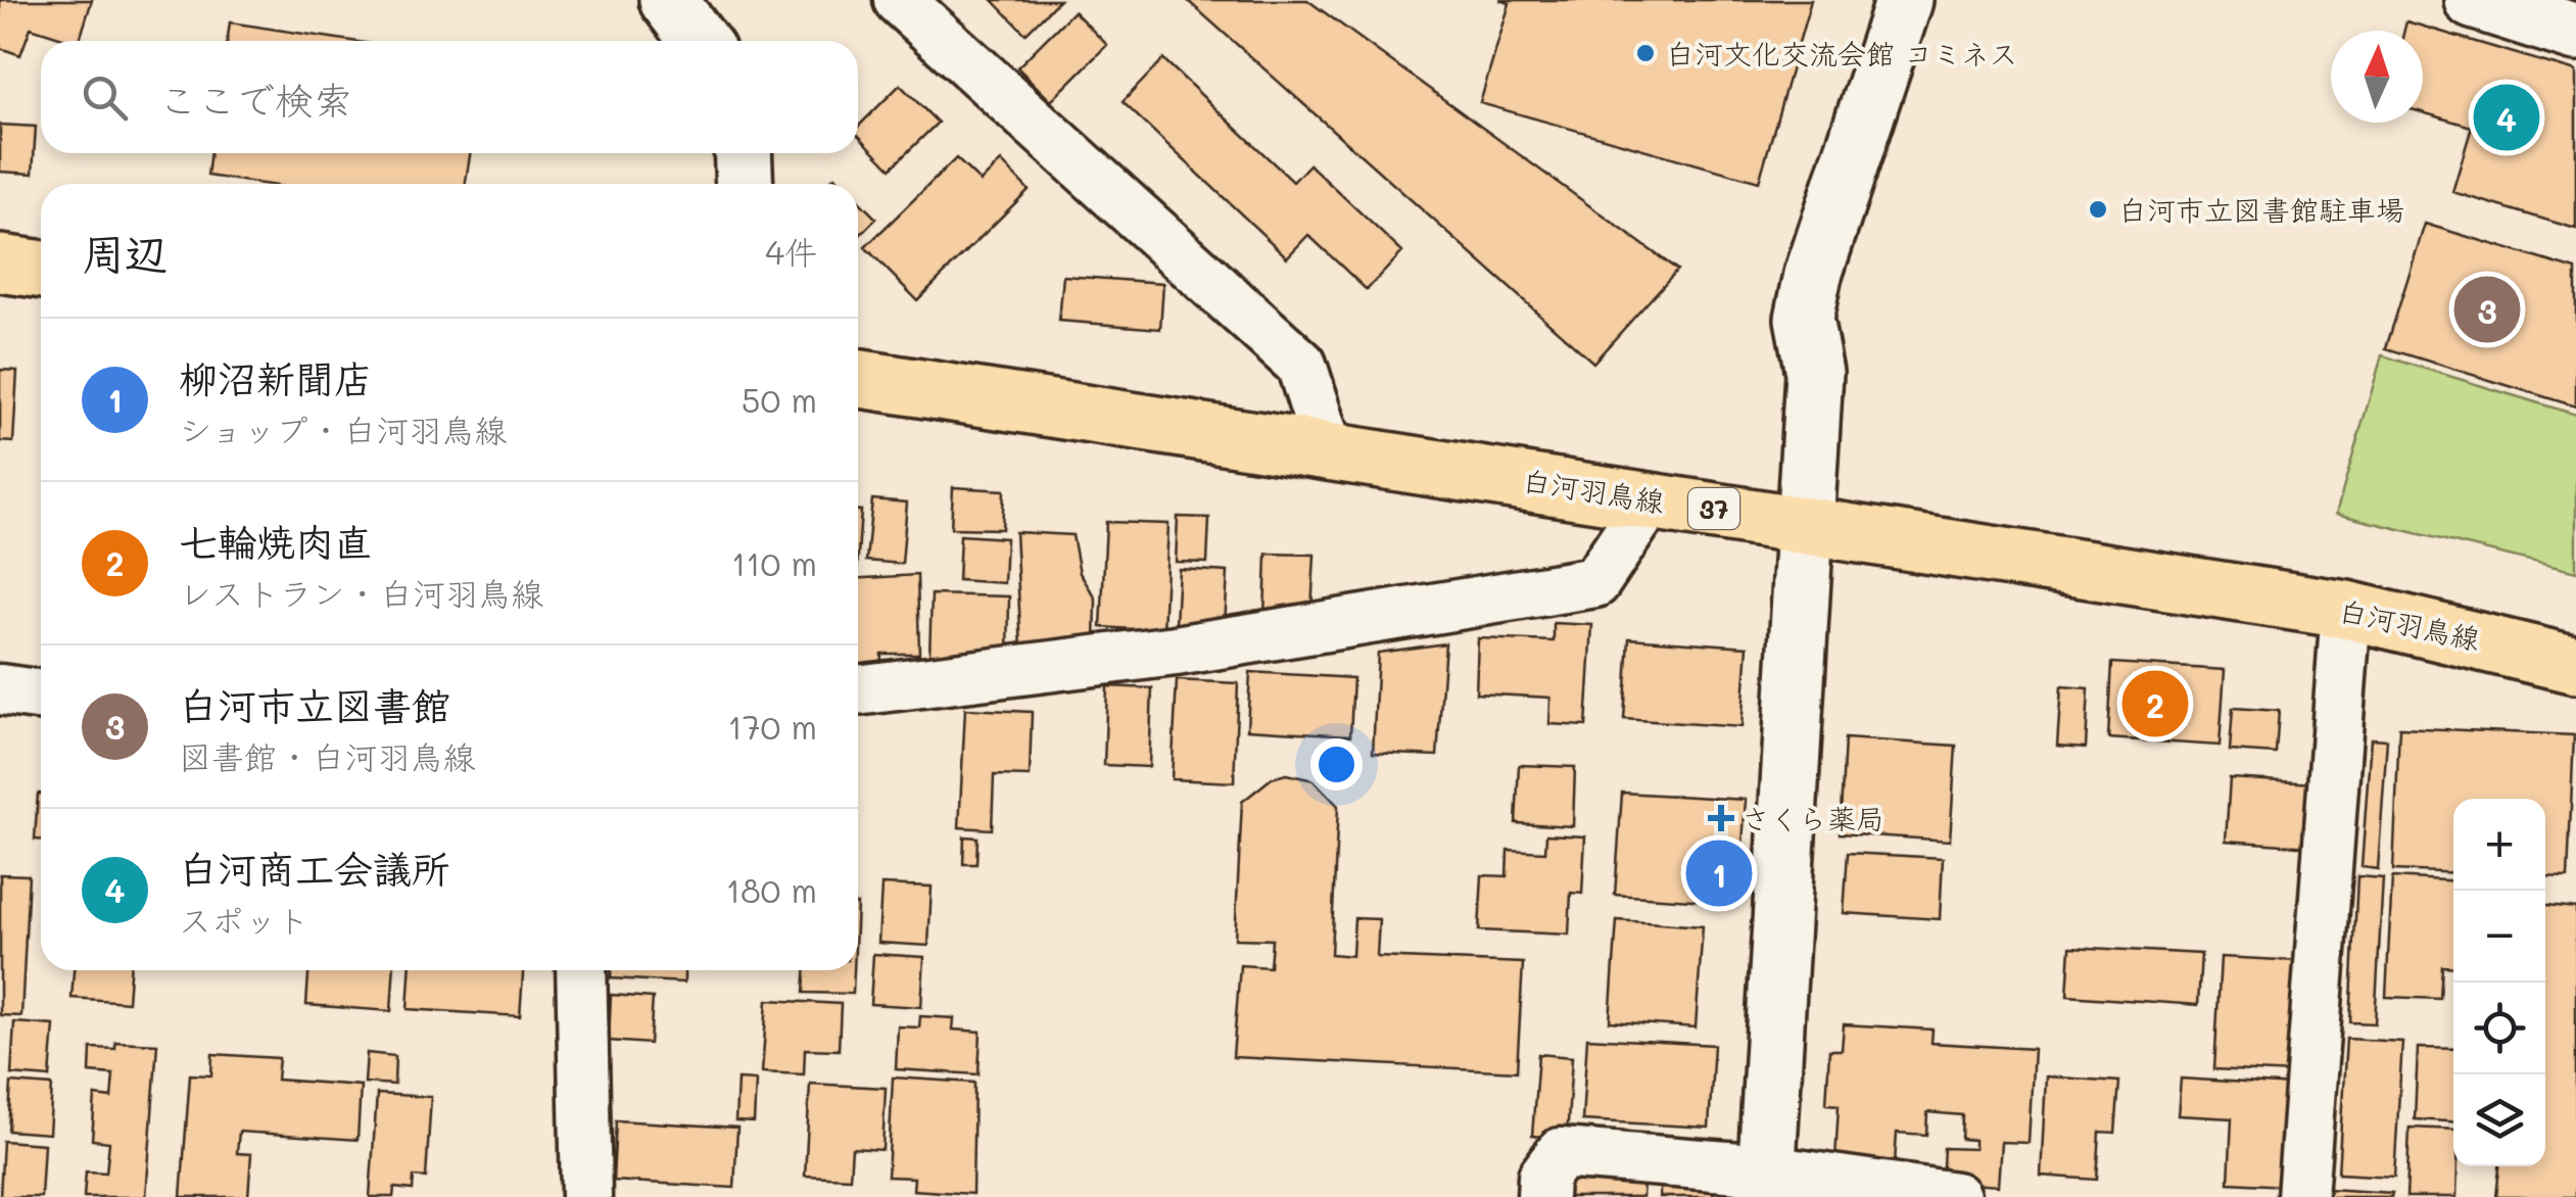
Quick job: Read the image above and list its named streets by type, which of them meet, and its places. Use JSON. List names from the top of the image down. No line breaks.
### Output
{"streets":{"main road":["白河羽鳥線","37"]},"places":{"other":["白河文化交流会館 コミネス","白河市立図書館駐車場"],"health":["さくら薬局"]},"north":"top","page":{"search":"ここで検索","pins":["4","3","2","1"],"heading":["周辺","4件"],"list":[{"mark":"1","name":"柳沼新聞店","note":"ショップ · 白河羽鳥線","value":"50 m"},{"mark":"2","name":"七輪焼肉直","note":"レストラン · 白河羽鳥線","value":"110 m"},{"mark":"3","name":"白河市立図書館","note":"図書館 · 白河羽鳥線","value":"170 m"},{"mark":"4","name":"白河商工会議所","note":"スポット","value":"180 m"}],"map_buttons":["+","−"]}}
